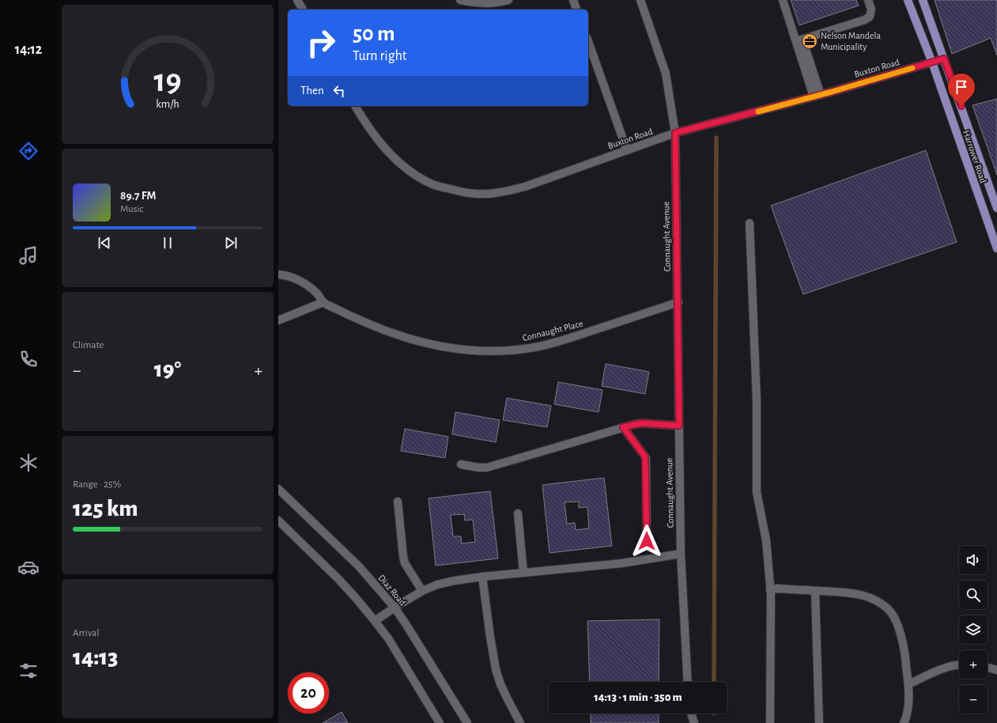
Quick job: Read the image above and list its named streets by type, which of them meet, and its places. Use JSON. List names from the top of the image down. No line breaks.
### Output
{"streets":{"main road":["Harrower Road"],"street":["Buxton Road","Connaught Avenue","Connaught Place","Diaz Road"]},"crossings":[["Buxton Road","Harrower Road"],["Buxton Road","Connaught Avenue"],["Connaught Avenue","Connaught Place"]],"places":{"office":["Nelson Mandela Municipality"]},"page":{"tabs":"14:12","turn":["50 m","Turn right"],"then":"Then","song":["89.7 FM","Music"],"tile":["Climate",["Range · 25%","125 km"],["Arrival","14:13"]],"heat":["−","19°","+"],"map_buttons":["+","−"],"limit":"20","trip":"14:13 · 1 min · 350 m","gauge":["19","km/h"]}}
